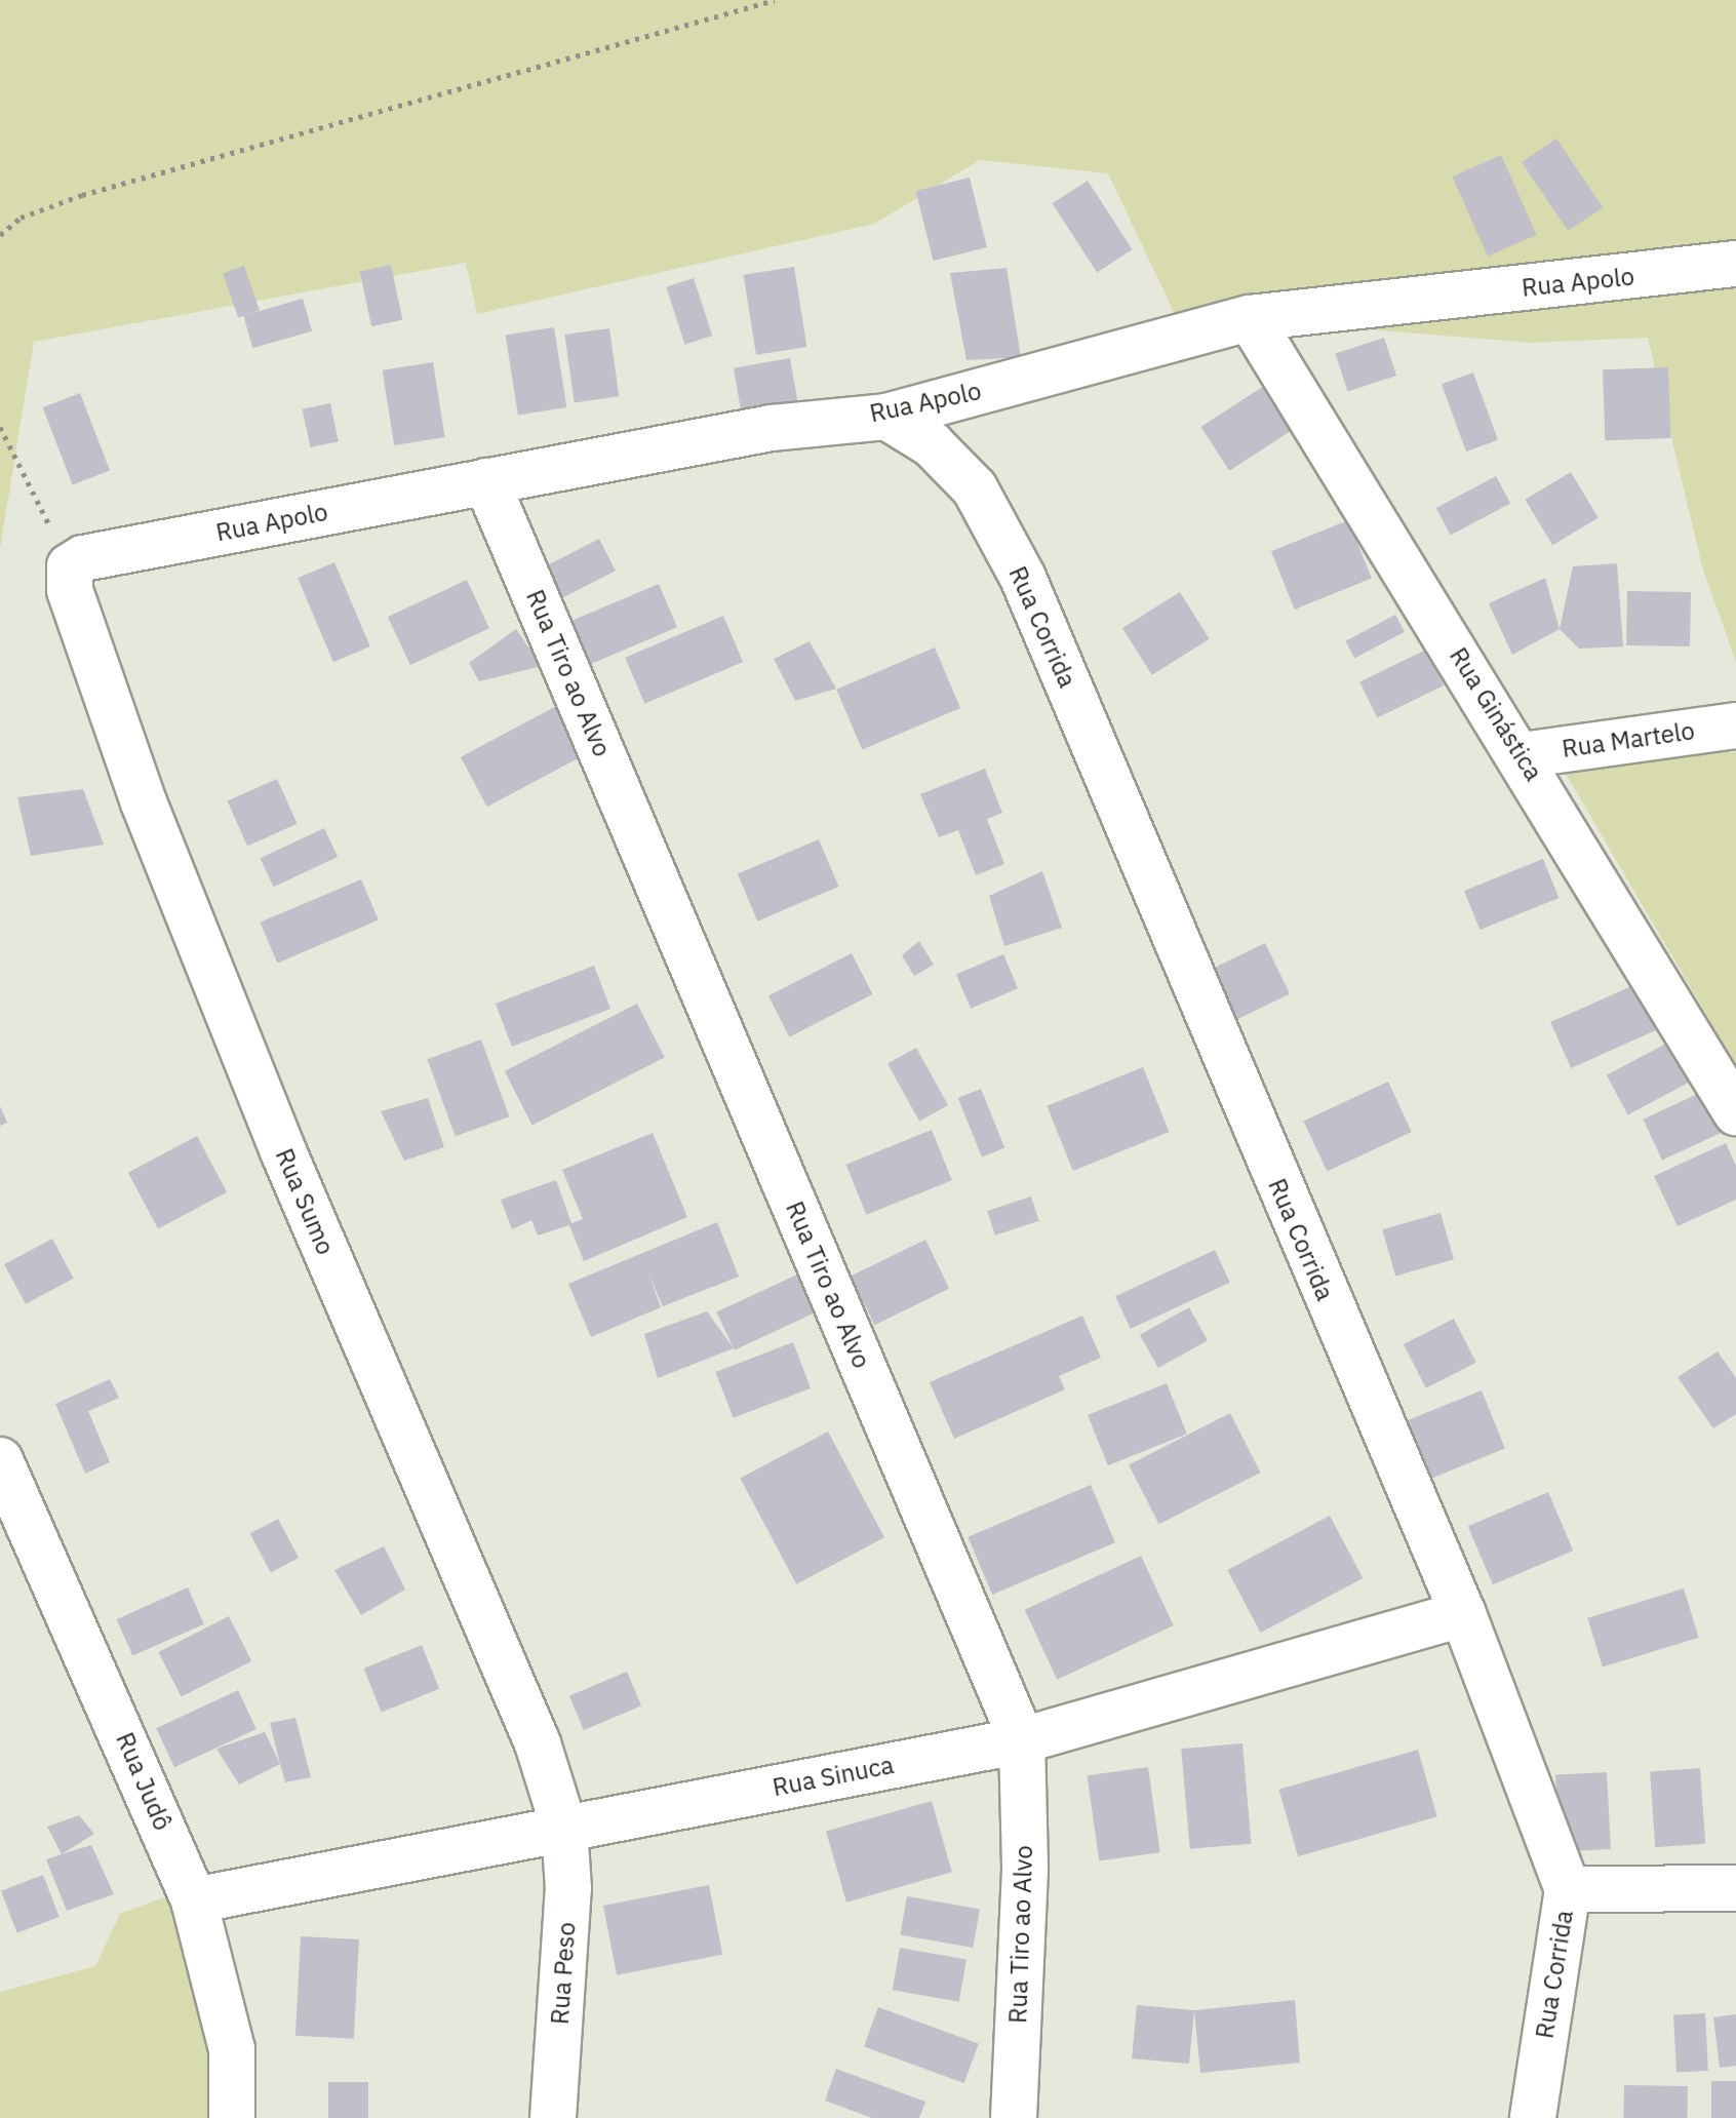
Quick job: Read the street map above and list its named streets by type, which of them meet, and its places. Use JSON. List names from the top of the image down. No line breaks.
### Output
{"streets":{"street":["Rua Apolo","Rua Corrida","Rua Tiro ao Alvo","Rua Ginástica","Rua Martelo","Rua Sumo","Rua Sinuca","Rua Judô","Rua Peso"]},"crossings":[["Rua Apolo","Rua Corrida"],["Rua Apolo","Rua Tiro ao Alvo"],["Rua Apolo","Rua Ginástica"],["Rua Apolo","Rua Sumo"],["Rua Corrida","Rua Sinuca"],["Rua Tiro ao Alvo","Rua Sinuca"],["Rua Ginástica","Rua Martelo"],["Rua Sumo","Rua Sinuca"],["Rua Sumo","Rua Peso"],["Rua Sinuca","Rua Judô"],["Rua Sinuca","Rua Peso"]]}
